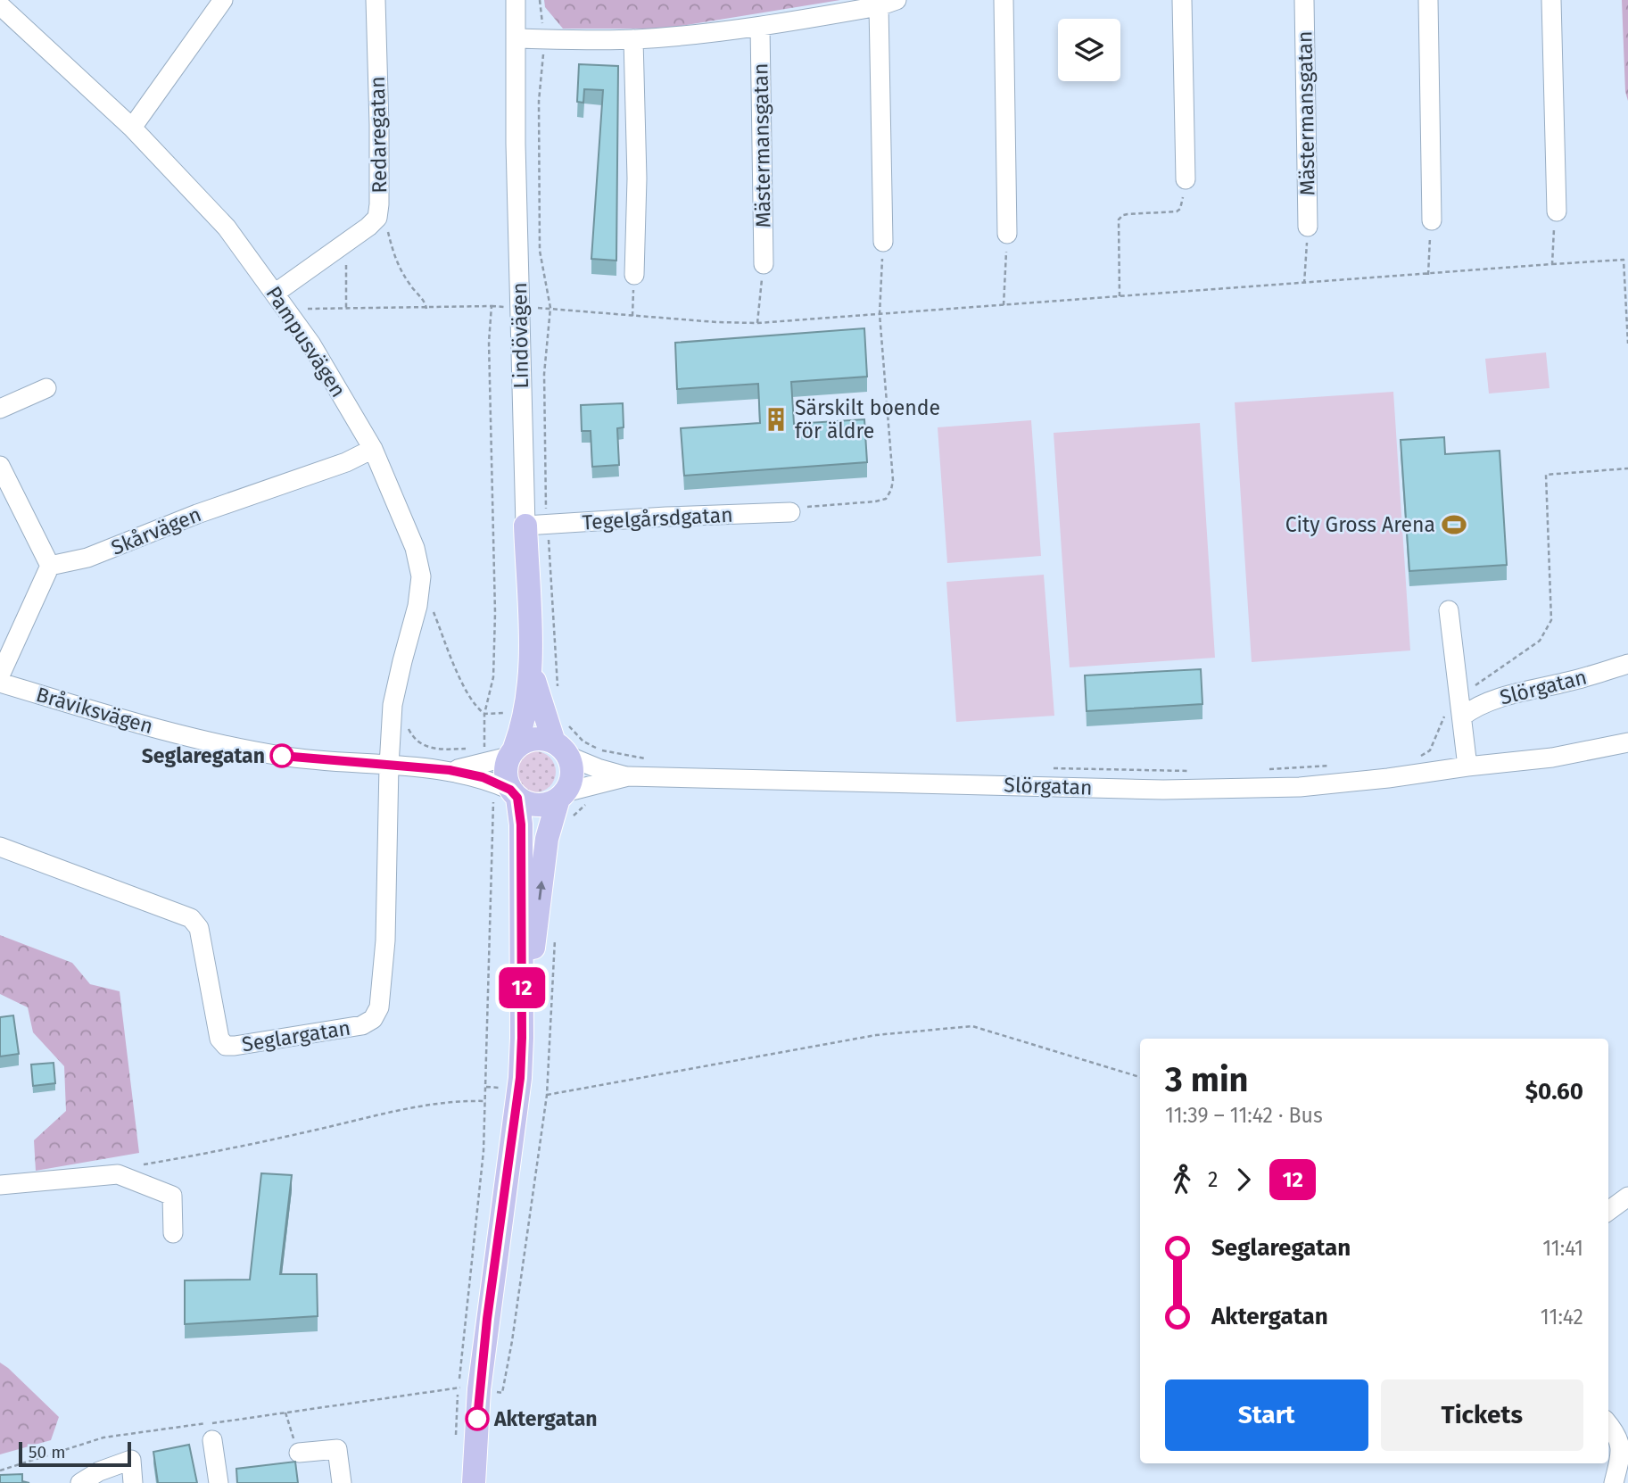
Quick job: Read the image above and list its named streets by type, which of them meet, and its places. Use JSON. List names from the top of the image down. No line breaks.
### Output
{"streets":{"main road":["Lindövägen"],"street":["Mästermansgatan","Redaregatan","Pampusvägen","Tegelgårsdgatan","Skårvägen","Slörgatan","Bråviksvägen","Seglargatan"]},"crossings":[["Redaregatan","Pampusvägen"],["Lindövägen","Tegelgårsdgatan"],["Lindövägen","Slörgatan"],["Lindövägen","Bråviksvägen"],["Pampusvägen","Skårvägen"],["Pampusvägen","Bråviksvägen"],["Pampusvägen","Seglargatan"],["Slörgatan","Bråviksvägen"],["Bråviksvägen","Seglargatan"]],"places":{"building":["Särskilt boende för äldre"],"sports":["City Gross Arena"],"other":["Seglaregatan","Aktergatan"]},"lines":["bus line 12"],"scale_bar":"50 m","page":{"on_map":"12","heading":["3 min","11:39 – 11:42 · Bus","$0.60"],"legs":["2","12"],"list":[{"name":"Seglaregatan","value":"11:41"},{"name":"Aktergatan","value":"11:42"}],"buttons":["Start","Tickets"],"scale":"50 m"}}
